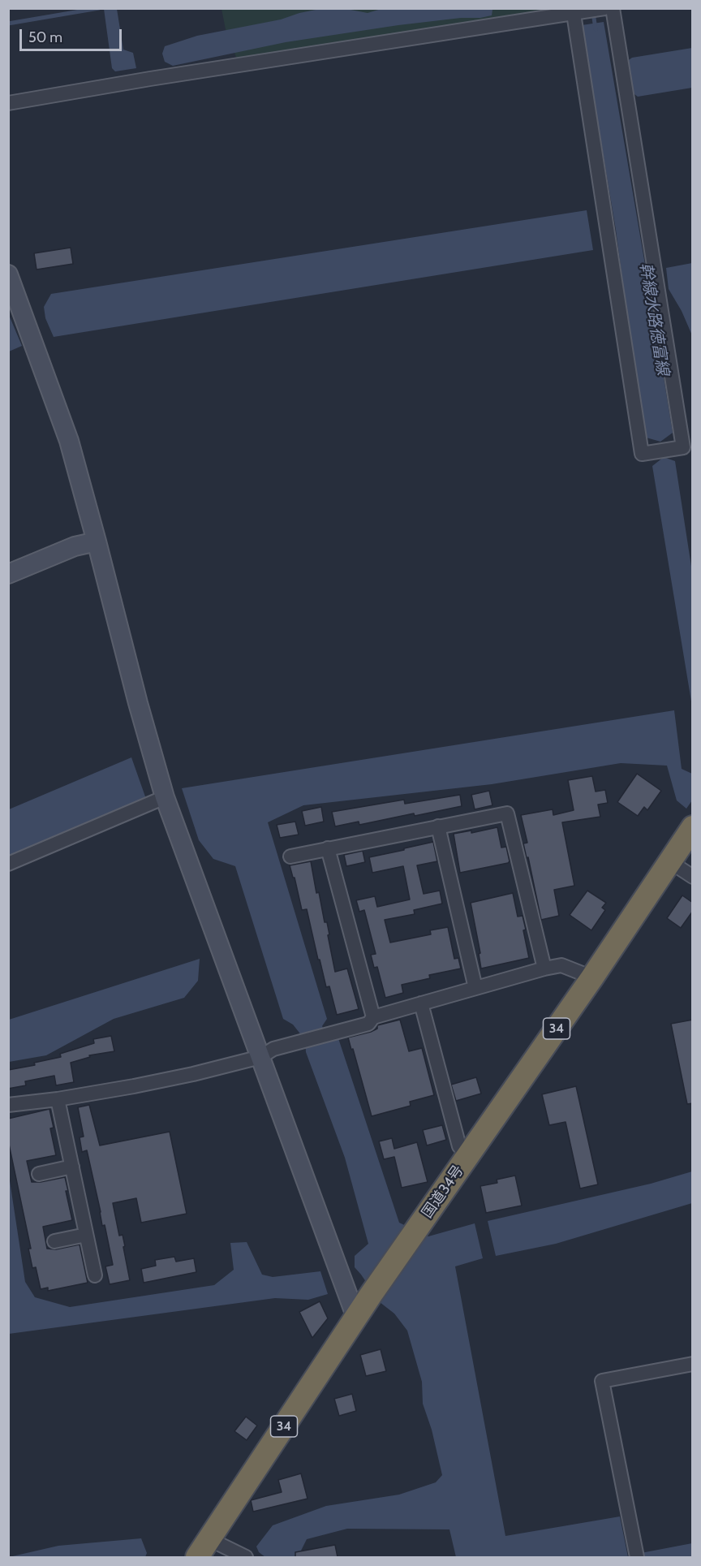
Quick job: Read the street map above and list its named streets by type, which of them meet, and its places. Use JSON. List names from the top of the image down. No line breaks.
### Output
{"streets":{"highway":["34","国道34号"]},"water":["幹線水路徳富線"],"scale_bar":"50 m"}
